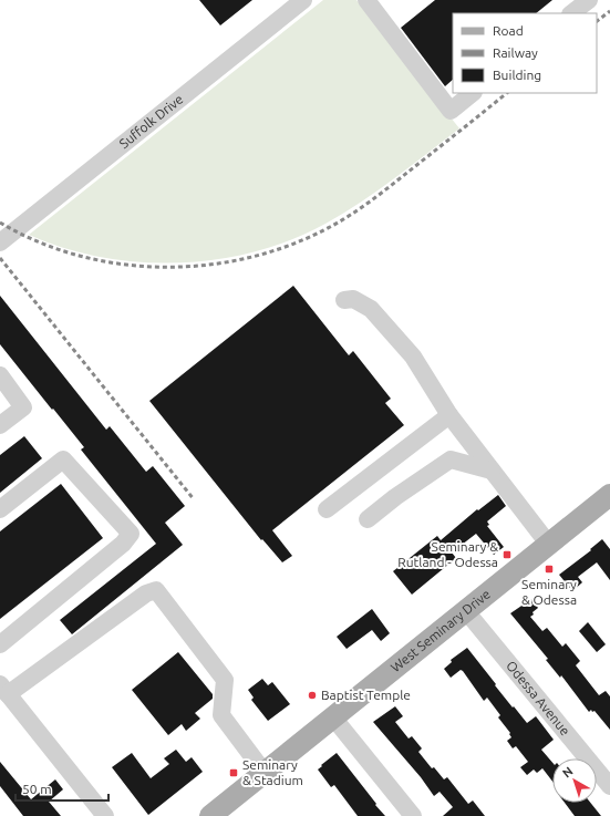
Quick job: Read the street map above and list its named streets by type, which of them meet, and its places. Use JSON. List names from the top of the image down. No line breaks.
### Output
{"streets":{"main road":["West Seminary Drive"],"street":["Suffolk Drive","Odessa Avenue"]},"crossings":[["West Seminary Drive","Odessa Avenue"]],"places":{"transit":["Seminary & Rutland - Odessa","Seminary & Odessa","Seminary & Stadium"],"other":["Baptist Temple"]},"legend":["Road","Railway","Building"],"scale_bar":"50 m","north":"top left"}
